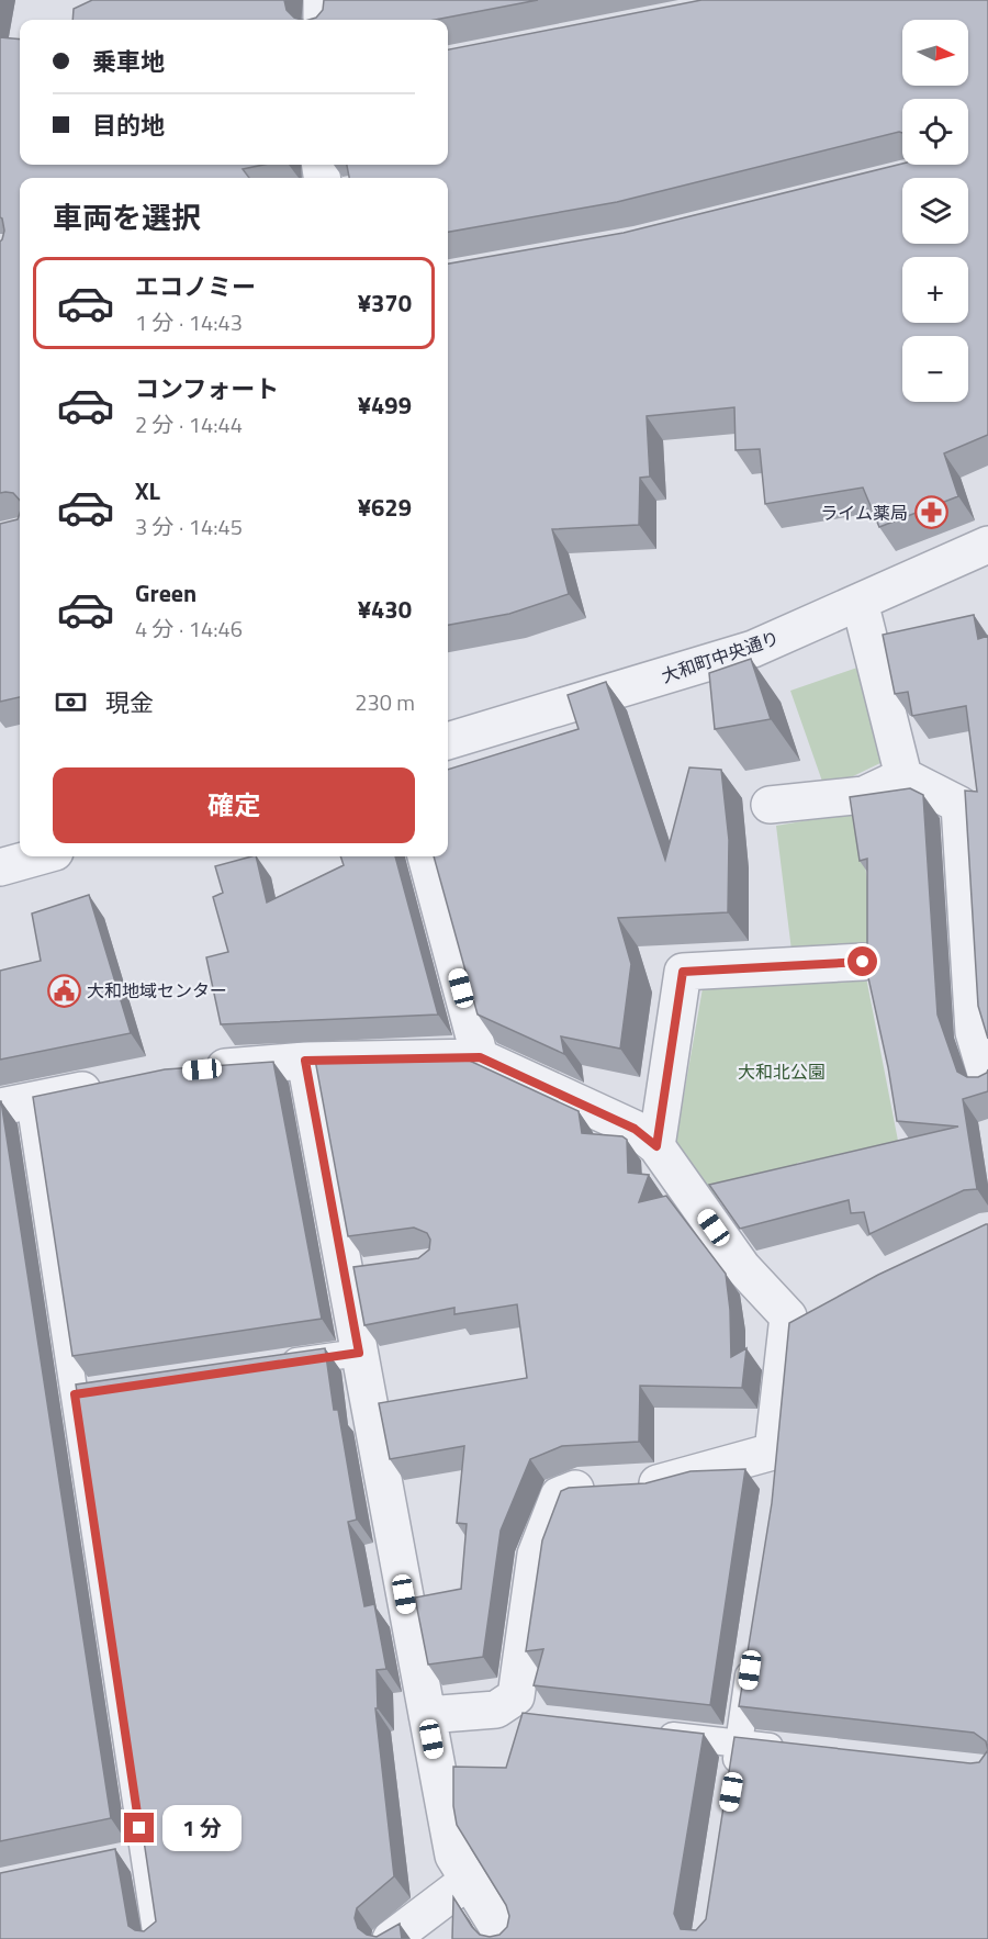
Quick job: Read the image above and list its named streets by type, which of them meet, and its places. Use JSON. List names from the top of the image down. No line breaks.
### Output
{"streets":{"street":["大和町中央通り"]},"parks":["大和北公園"],"places":{"pharmacy":["ライム薬局"],"public building":["大和地域センター"]},"north":"right","page":{"map_buttons":["+","−"],"banner":["乗車地","目的地"],"heading":"車両を選択","list":[{"name":"エコノミー","note":"1 分 · 14:43","value":"¥370"},{"name":"コンフォート","note":"2 分 · 14:44","value":"¥499"},{"name":"XL","note":"3 分 · 14:45","value":"¥629"},{"name":"Green","note":"4 分 · 14:46","value":"¥430"}],"pay":["現金","230 m"],"buttons":"確定","bubble":"1 分"}}
